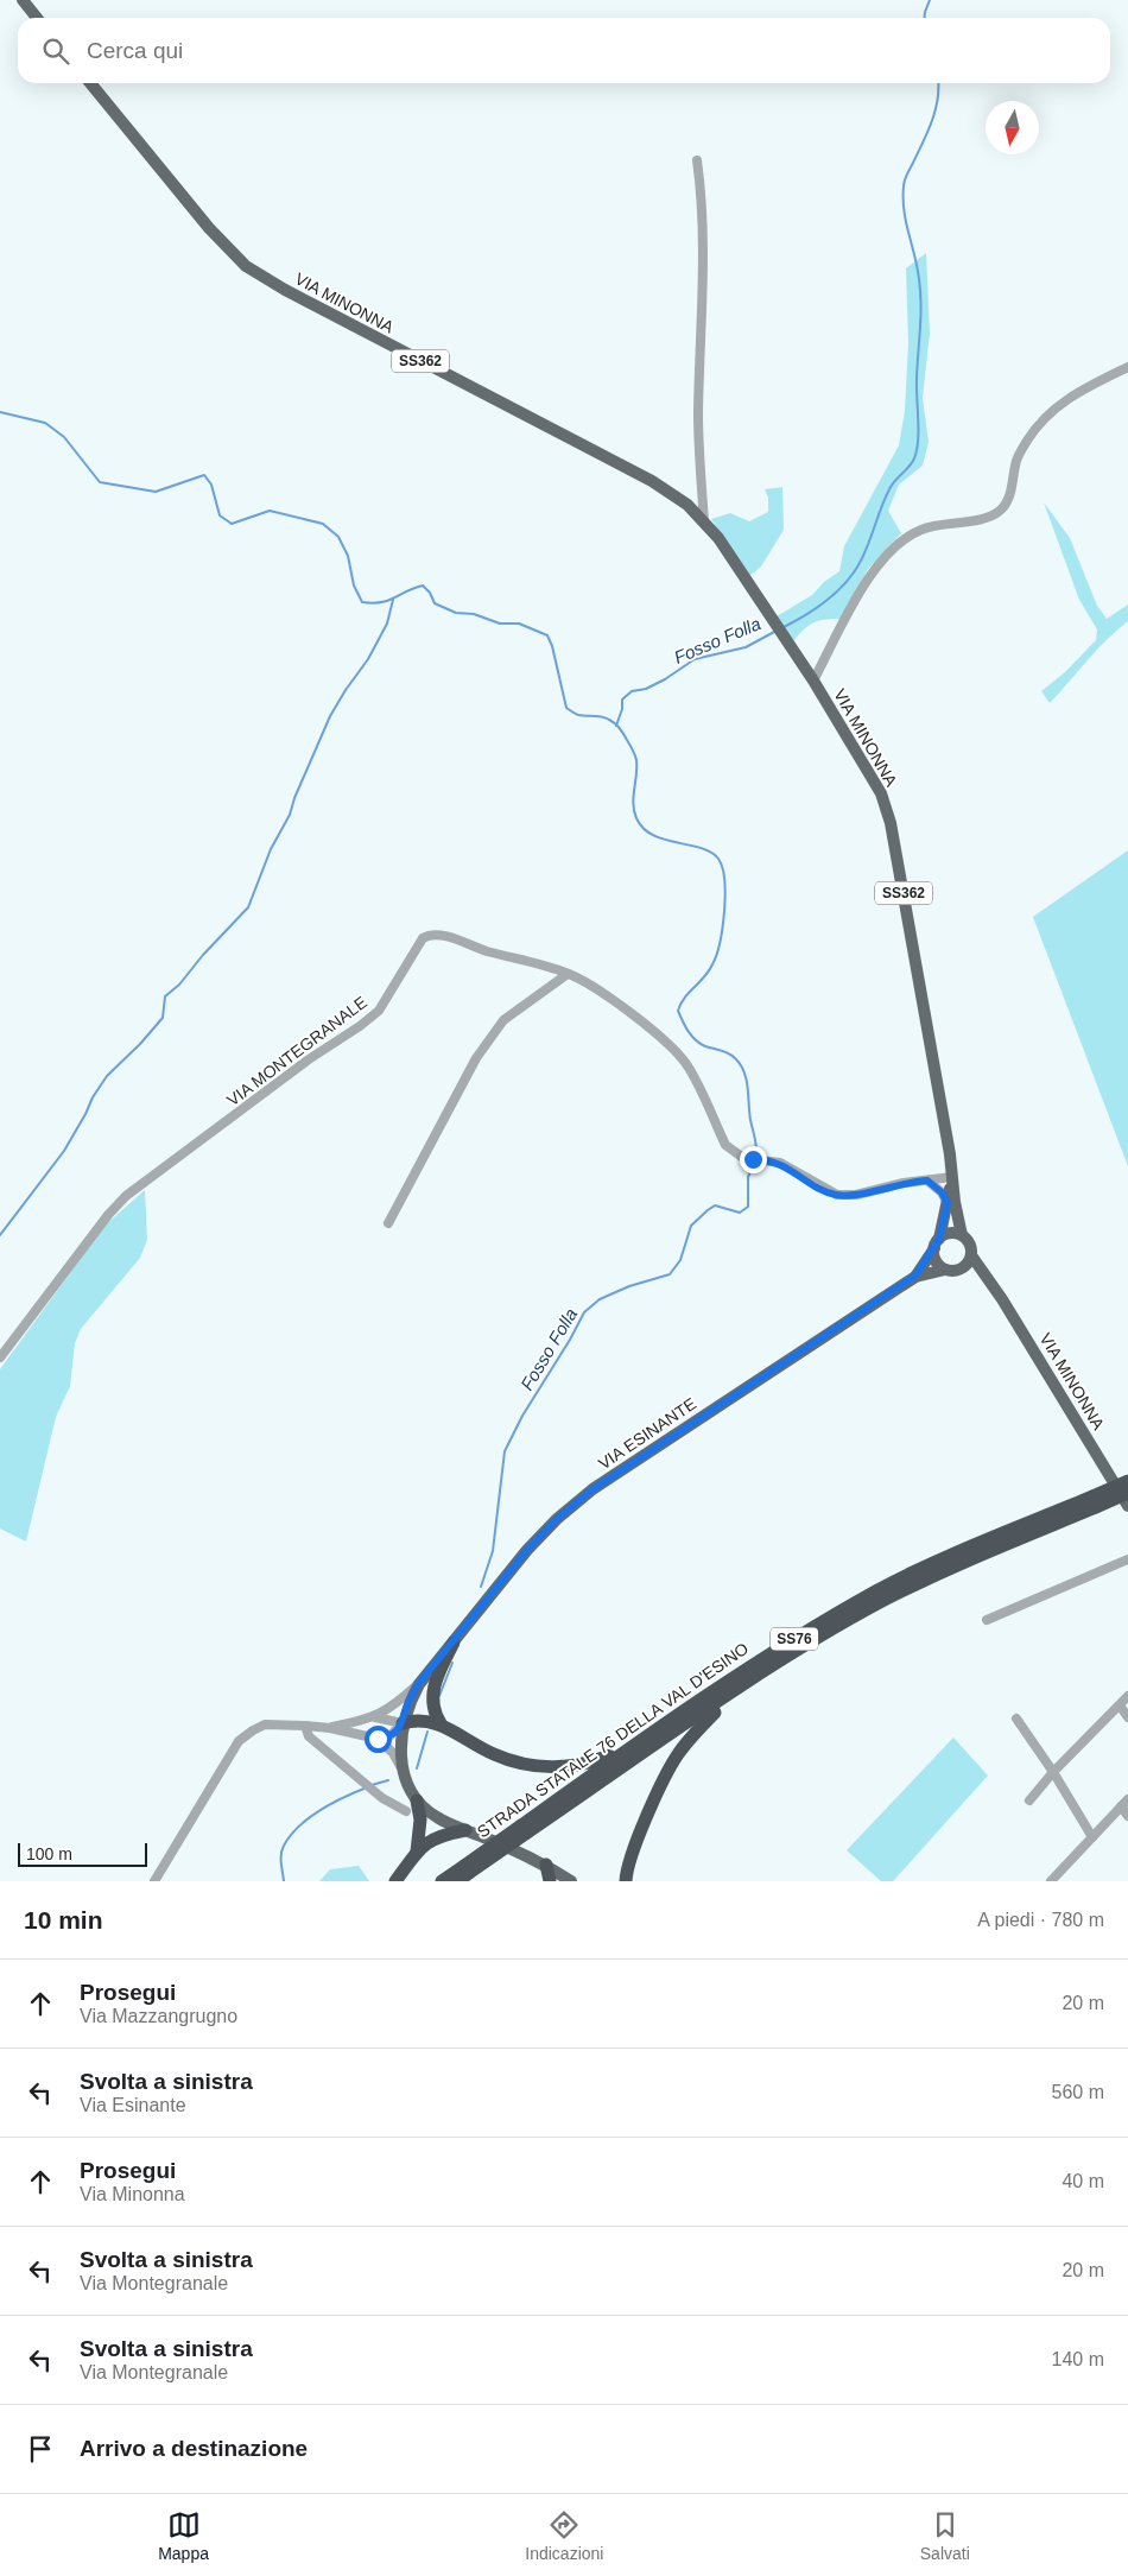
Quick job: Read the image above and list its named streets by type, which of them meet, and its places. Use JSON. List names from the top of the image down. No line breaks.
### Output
{"streets":{"highway":["SS76","STRADA STATALE 76 DELLA VAL D'ESINO"],"main road":["VIA MINONNA","SS362","VIA ESINANTE"],"street":["VIA MONTEGRANALE"]},"crossings":[["VIA MINONNA","SS362"],["VIA MINONNA","VIA MONTEGRANALE"],["VIA MINONNA","VIA ESINANTE"],["SS362","VIA ESINANTE"]],"water":["Fosso Folla"],"scale_bar":"100 m","north":"bottom","page":{"search":"Cerca qui","scale":"100 m","heading":["10 min","A piedi · 780 m"],"list":[["Prosegui","Via Mazzangrugno","20 m"],["Svolta a sinistra","Via Esinante","560 m"],["Prosegui","Via Minonna","40 m"],["Svolta a sinistra","Via Montegranale","20 m"],["Svolta a sinistra","Via Montegranale","140 m"],"Arrivo a destinazione"],"nav":["Mappa","Indicazioni","Salvati"]}}
